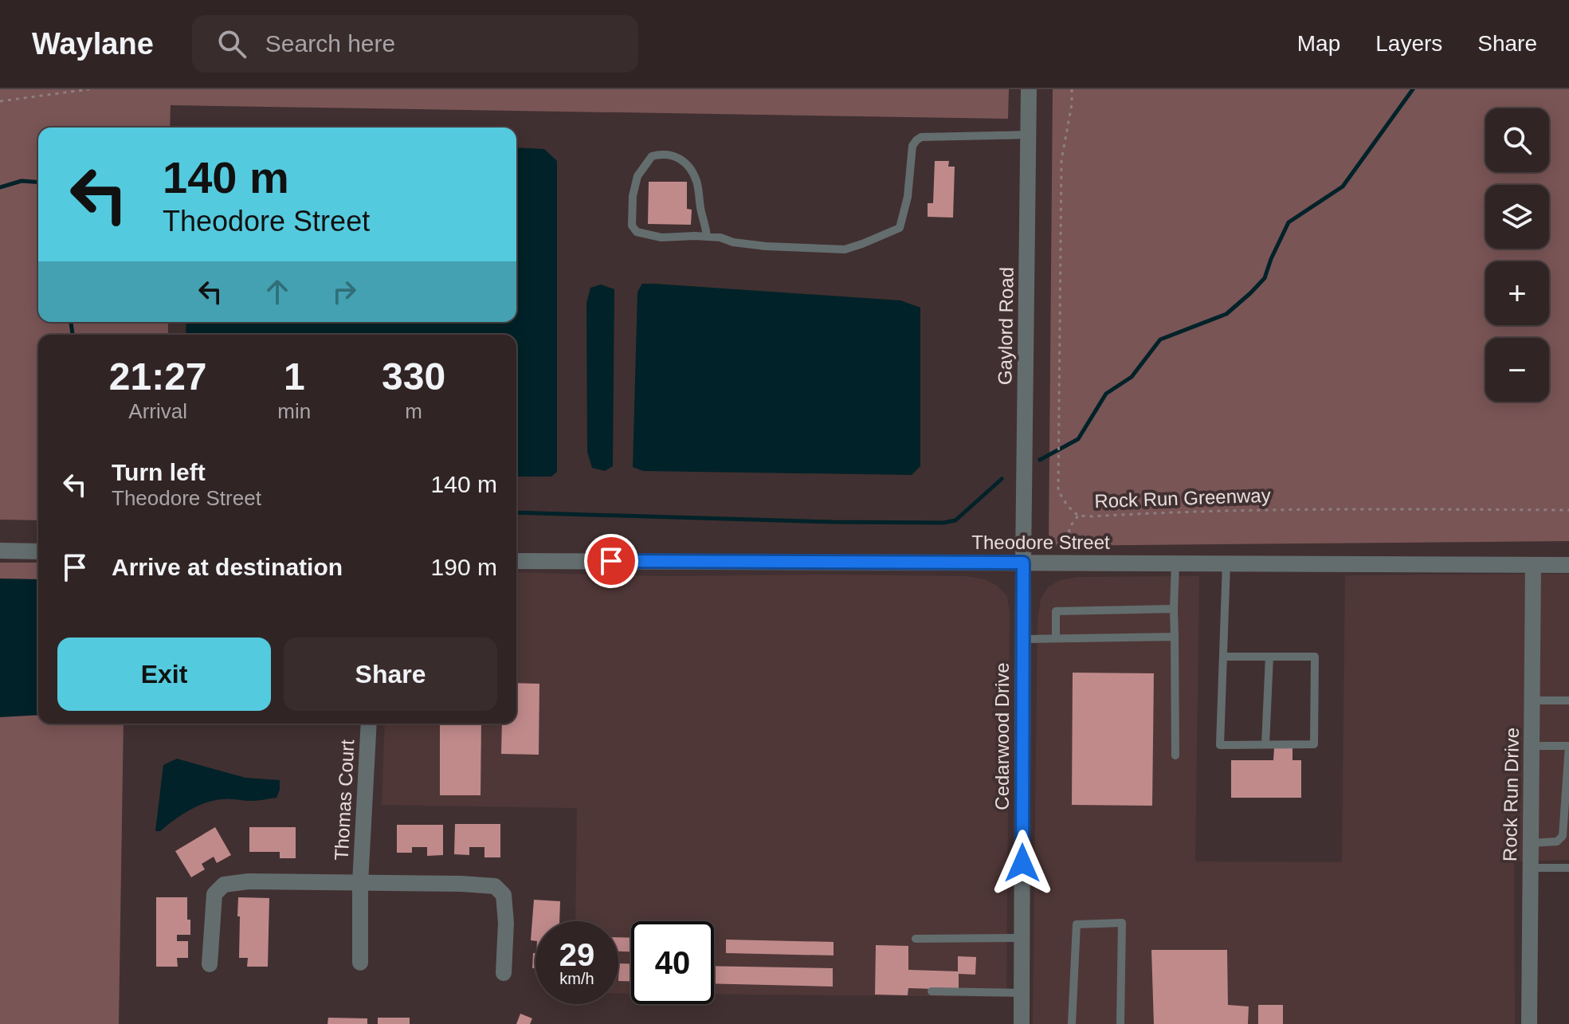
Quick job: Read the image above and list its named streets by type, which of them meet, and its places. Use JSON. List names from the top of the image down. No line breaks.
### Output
{"streets":{"street":["Gaylord Road","Theodore Street","Cedarwood Drive","Rock Run Drive","Thomas Court"],"path":["Rock Run Greenway"]},"crossings":[["Gaylord Road","Theodore Street"],["Gaylord Road","Cedarwood Drive"],["Theodore Street","Cedarwood Drive"],["Theodore Street","Rock Run Drive"]],"page":{"header":"Waylane","search":"Search here","nav":["Map","Layers","Share"],"map_buttons":["+","−"],"turn":["140 m","Theodore Street"],"eta":["21:27","Arrival","1","min","330","m"],"list":[{"name":"Turn left","note":"Theodore Street","value":"140 m"},{"name":"Arrive at destination","value":"190 m"}],"buttons":["Exit","Share"],"speed":"29 km/h","limit":"40"}}
